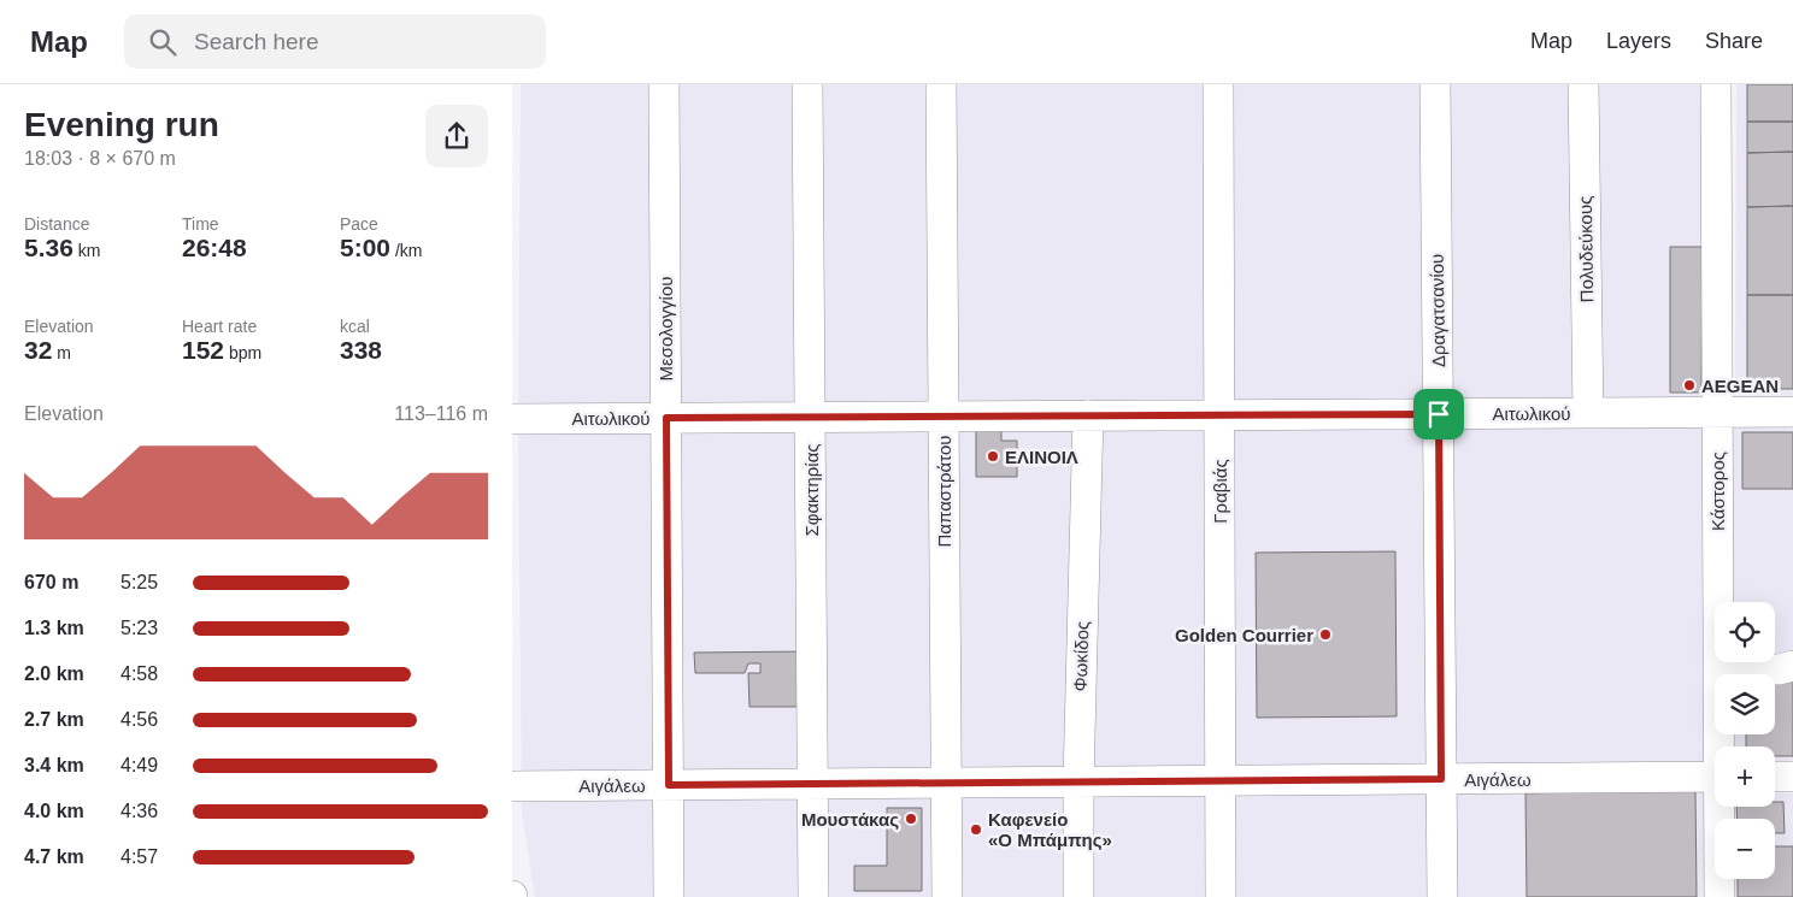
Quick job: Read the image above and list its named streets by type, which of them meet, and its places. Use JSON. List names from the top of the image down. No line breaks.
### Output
{"streets":{"street":["Πολυδεύκους","Δραγατσανίου","Μεσολογγίου","Αιτωλικού","Σφακτηρίας","Παπαστράτου","Γραβιάς","Κάστορος","Φωκίδος","Αιγάλεω"]},"crossings":[["Πολυδεύκους","Αιτωλικού"],["Δραγατσανίου","Αιτωλικού"],["Δραγατσανίου","Αιγάλεω"],["Μεσολογγίου","Αιτωλικού"],["Μεσολογγίου","Αιγάλεω"],["Αιτωλικού","Σφακτηρίας"],["Αιτωλικού","Παπαστράτου"],["Αιτωλικού","Γραβιάς"],["Αιτωλικού","Κάστορος"],["Αιτωλικού","Φωκίδος"],["Σφακτηρίας","Αιγάλεω"],["Παπαστράτου","Αιγάλεω"],["Γραβιάς","Αιγάλεω"],["Φωκίδος","Αιγάλεω"]],"places":["AEGEAN","ΕΛΙΝΟΙΛ","Golden Courrier","Μουστάκας","Καφενείο «Ο Μπάμπης»"],"page":{"header":"Map","search":"Search here","nav":["Map","Layers","Share"],"heading":["Evening run","18:03 · 8 × 670 m"],"stats":[["Distance","5.36 km"],["Time","26:48"],["Pace","5:00 /km"],["Elevation","32 m"],["Heart rate","152 bpm"],["kcal","338"]],"chart":["Elevation","113–116 m"],"list":[{"name":"670 m","note":"5:25"},{"name":"1.3 km","note":"5:23"},{"name":"2.0 km","note":"4:58"},{"name":"2.7 km","note":"4:56"},{"name":"3.4 km","note":"4:49"},{"name":"4.0 km","note":"4:36"},{"name":"4.7 km","note":"4:57"}],"map_buttons":["+","−"]}}
